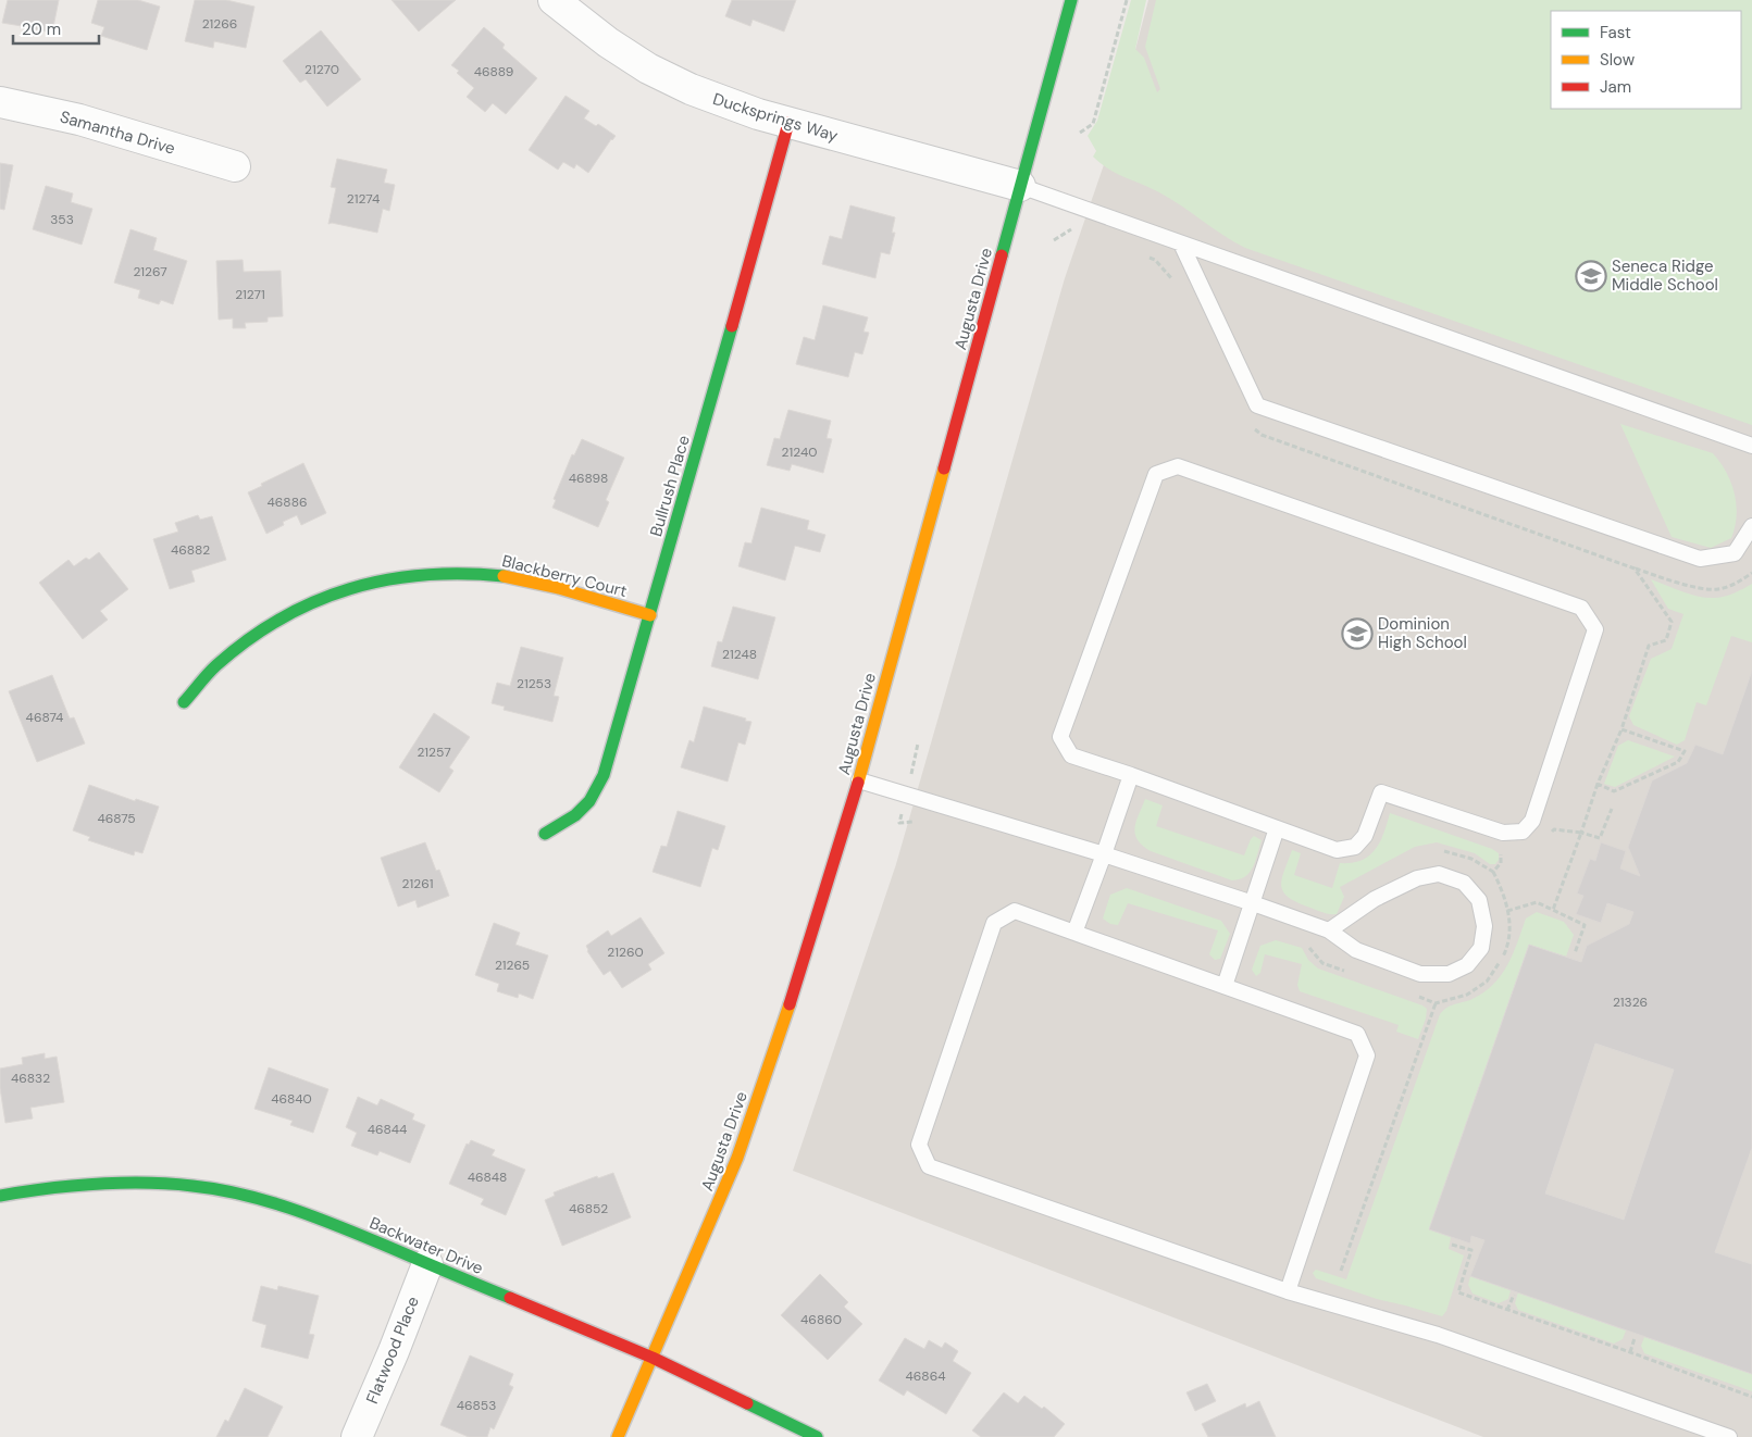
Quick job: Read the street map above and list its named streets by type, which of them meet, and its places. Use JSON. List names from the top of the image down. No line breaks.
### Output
{"streets":{"street":["Ducksprings Way","Samantha Drive","Augusta Drive","Bullrush Place","Blackberry Court","Backwater Drive","Flatwood Place"]},"crossings":[["Ducksprings Way","Augusta Drive"],["Ducksprings Way","Bullrush Place"],["Augusta Drive","Backwater Drive"],["Bullrush Place","Blackberry Court"],["Backwater Drive","Flatwood Place"]],"places":{"school or university":["Seneca Ridge Middle School","Dominion High School"]},"house_numbers":["21266","21270","46889","21274","353","21267","21271","21240","46898","46886","46882","21248","21253","46874","21257","46875","21261","21260","21265","21326","46832","46840","46844","46848","46852","46860","46864","46853"],"legend":["Fast","Slow","Jam"],"scale_bar":"20 m"}
